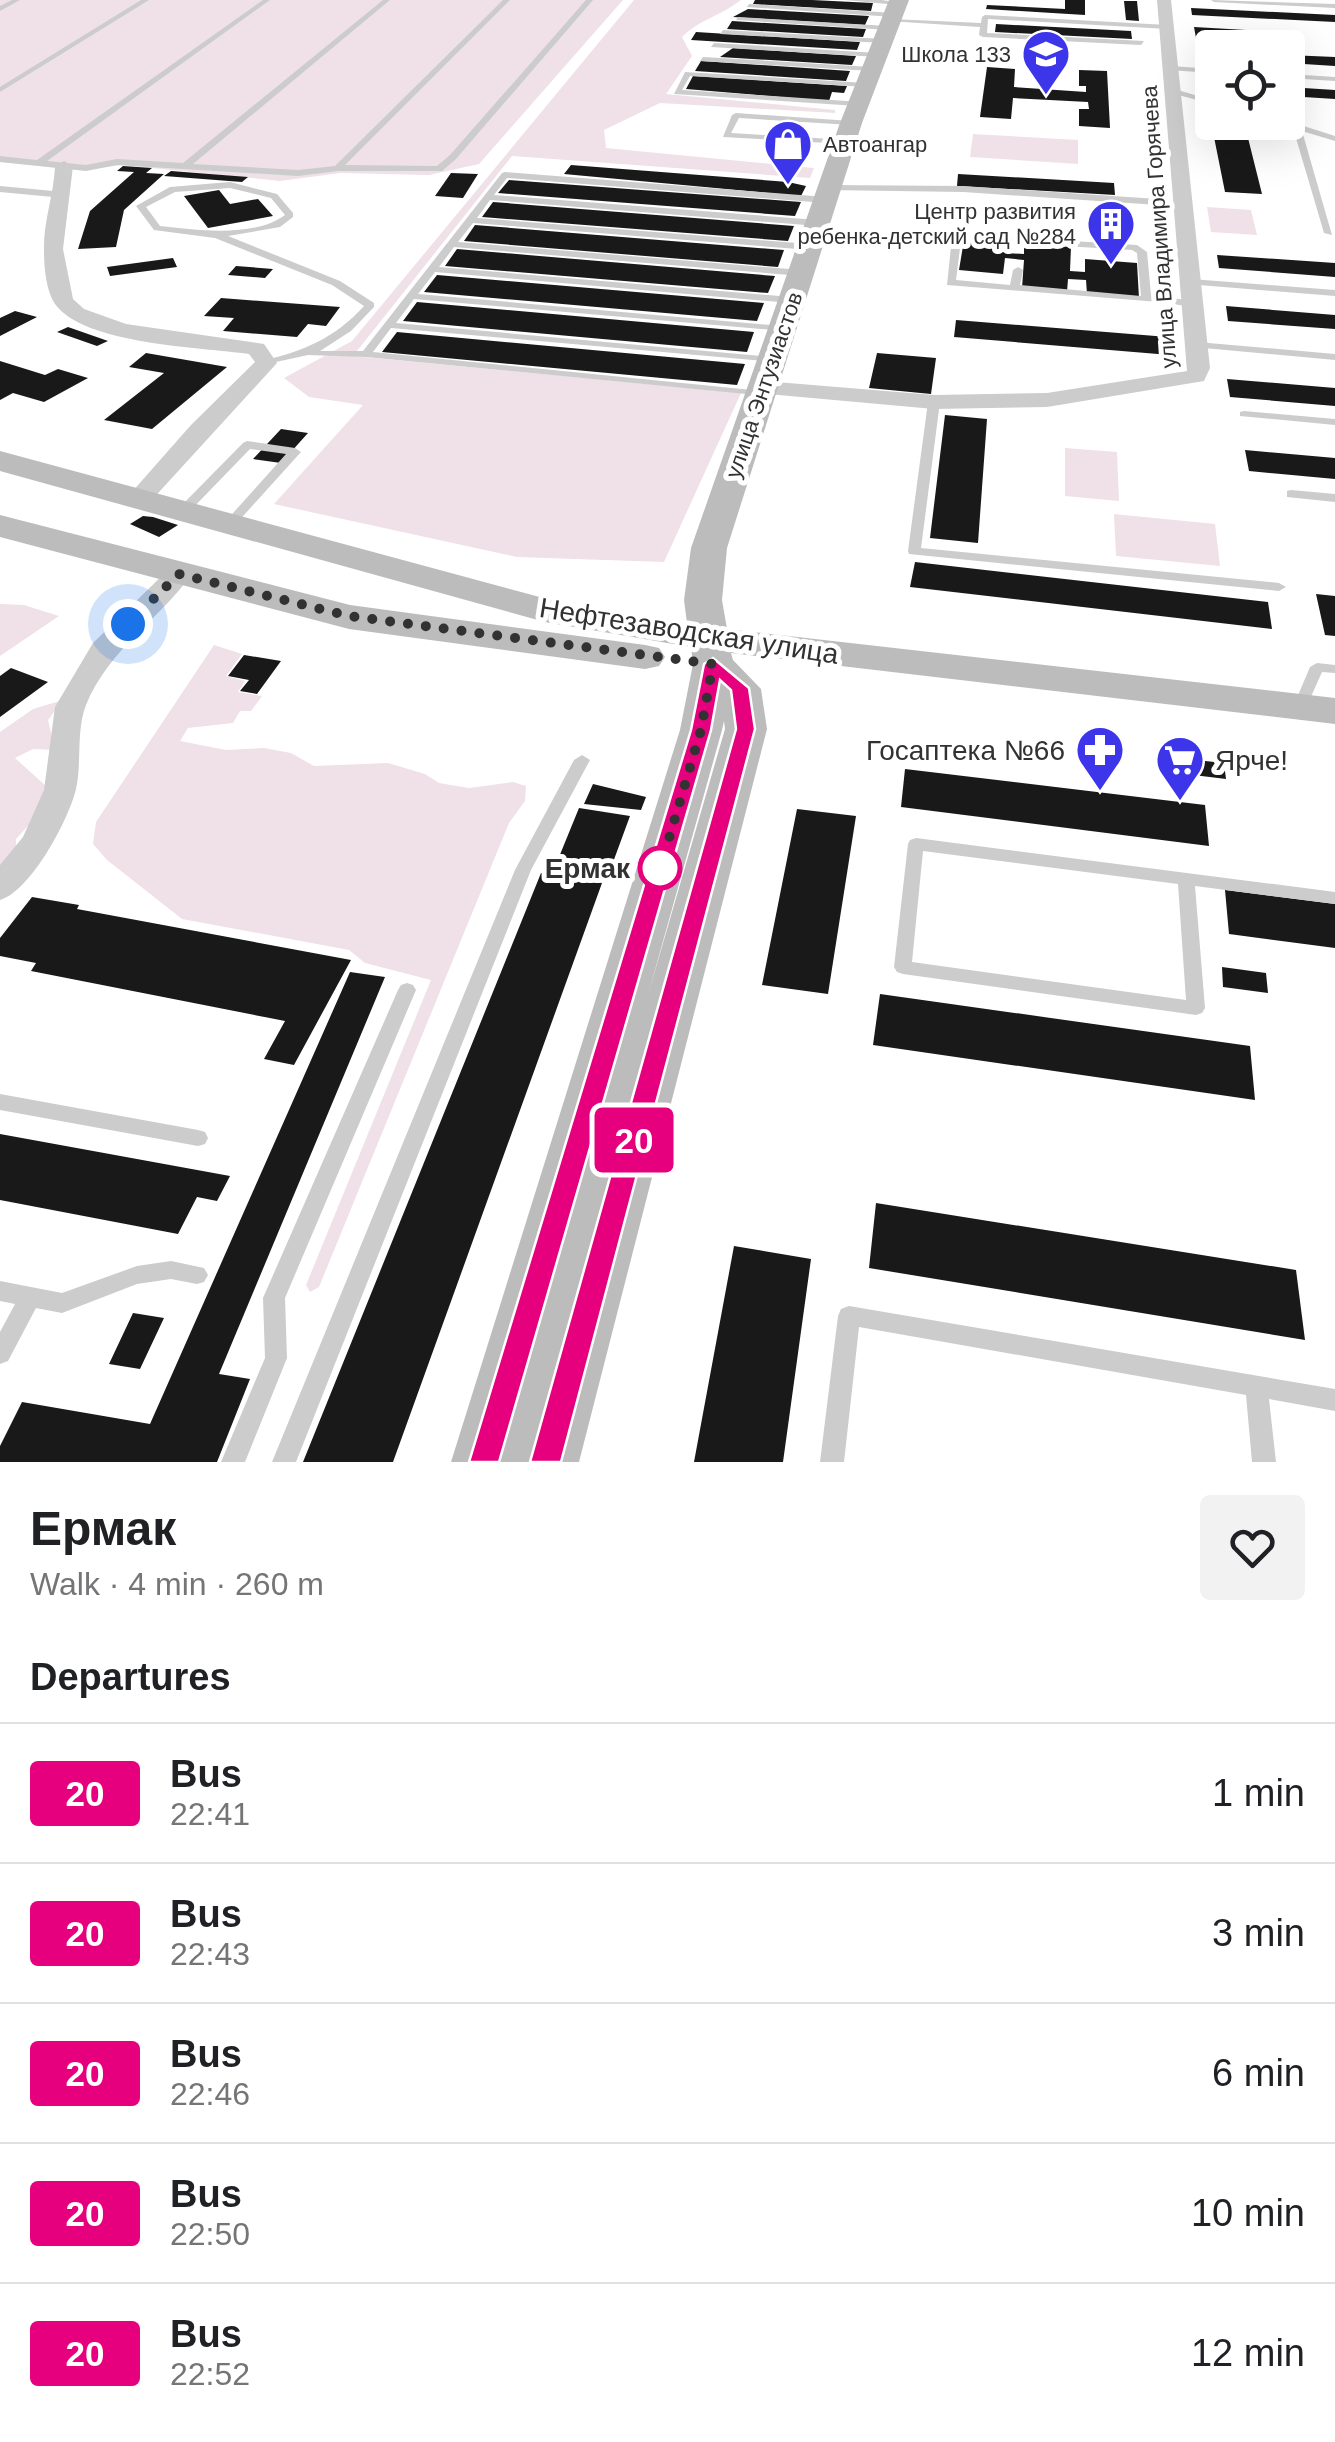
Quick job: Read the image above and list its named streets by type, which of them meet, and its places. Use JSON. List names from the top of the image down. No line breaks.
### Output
{"streets":{"main road":["улица Энтузиастов","Нефтезаводская улица"],"street":["улица Владимира Горячева"]},"crossings":[["улица Владимира Горячева","улица Энтузиастов"],["улица Энтузиастов","Нефтезаводская улица"]],"places":{"school or university":["Школа 133"],"shop":["Автоангар"],"building":["Центр развития ребенка-детский сад №284"],"pharmacy":["Госаптека №66"],"supermarket":["Ярче!"],"other":["Ермак"]},"lines":["bus line 20"],"page":{"on_map":"20","heading":[["Ермак","Walk · 4 min · 260 m"],"Departures"],"list":[{"mark":"20","name":"Bus","note":"22:41","value":"1 min"},{"mark":"20","name":"Bus","note":"22:43","value":"3 min"},{"mark":"20","name":"Bus","note":"22:46","value":"6 min"},{"mark":"20","name":"Bus","note":"22:50","value":"10 min"},{"mark":"20","name":"Bus","note":"22:52","value":"12 min"}]}}
